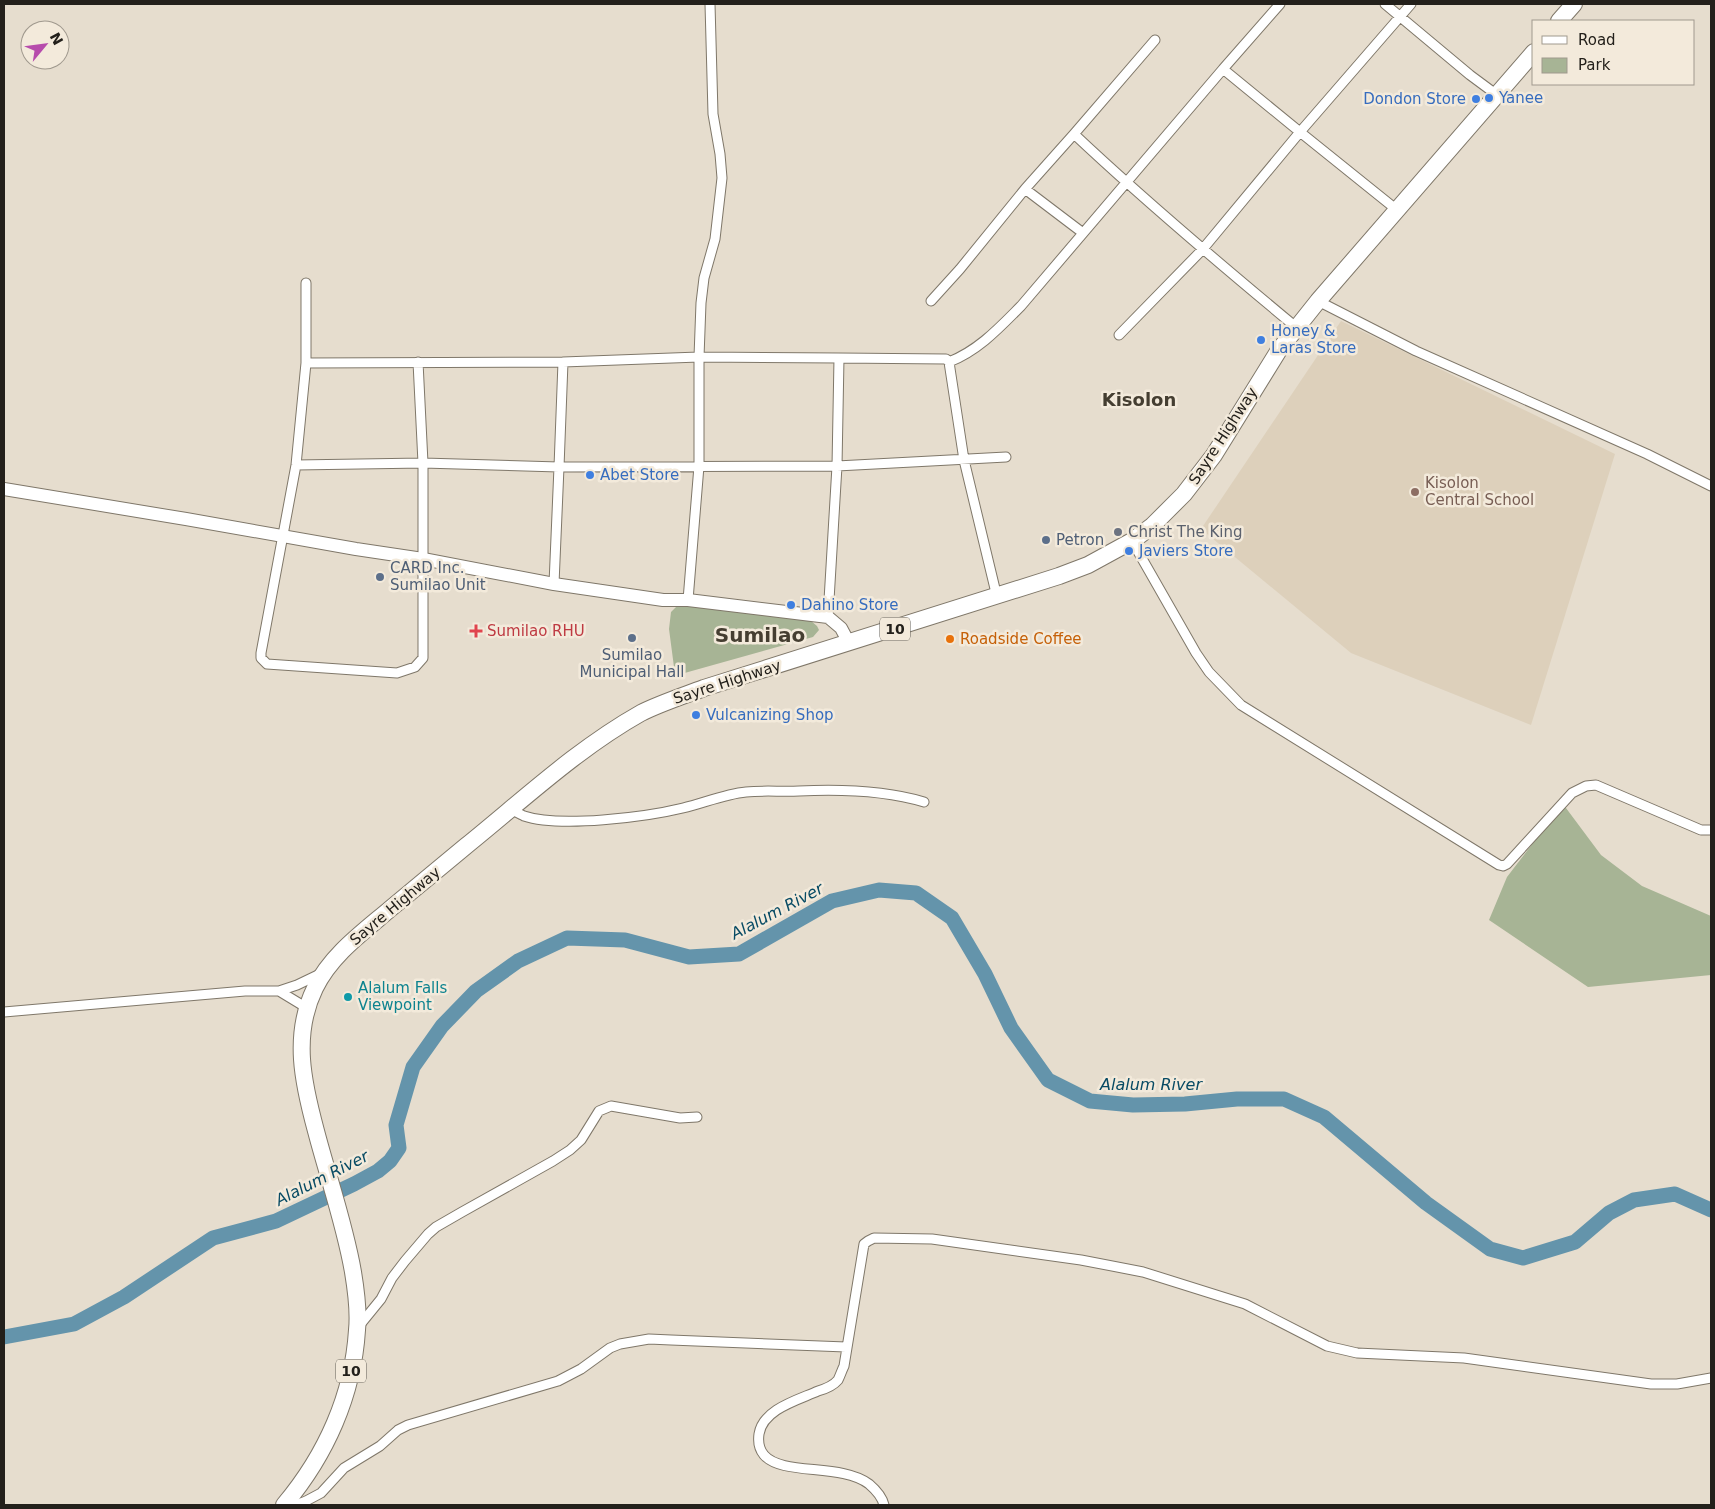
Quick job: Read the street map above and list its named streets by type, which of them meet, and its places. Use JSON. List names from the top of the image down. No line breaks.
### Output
{"streets":{"highway":["Sayre Highway","10"]},"districts":["Kisolon","Sumilao"],"water":["Alalum River"],"places":{"other":["Yanee","Dondon Store","Honey & Laras Store","Abet Store","Kisolon Central School","Christ The King","Petron","Javiers Store","CARD Inc. Sumilao Unit","Dahino Store","Sumilao Municipal Hall","Roadside Coffee","Vulcanizing Shop","Alalum Falls Viewpoint"],"health":["Sumilao RHU"]},"legend":["Road","Park"],"north":"top right"}
